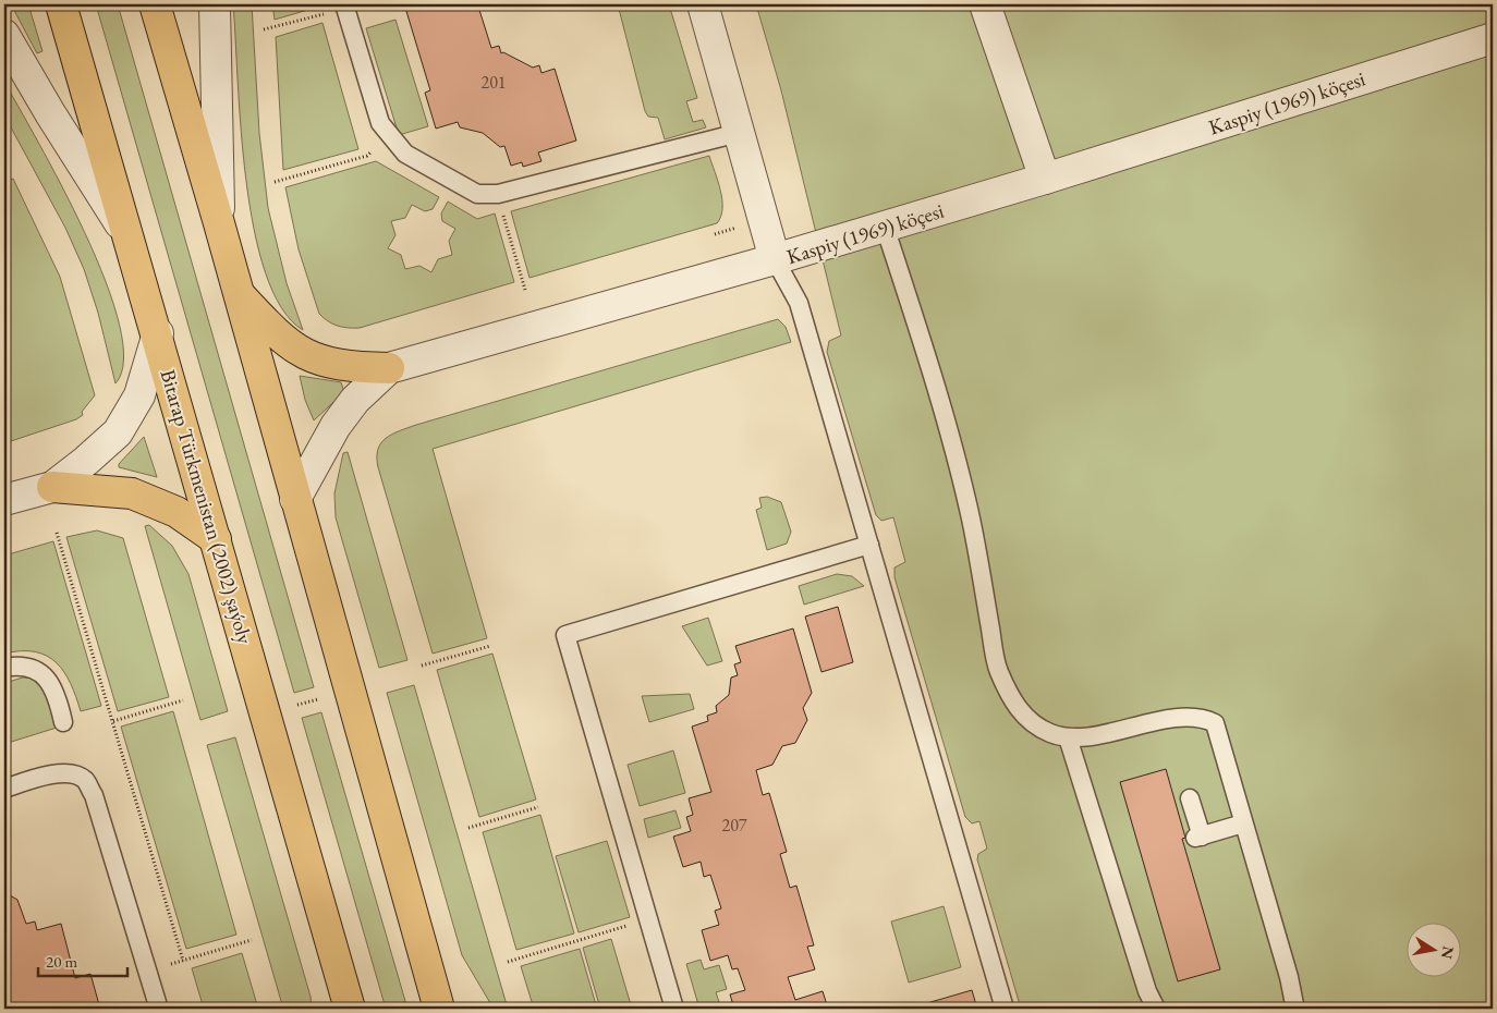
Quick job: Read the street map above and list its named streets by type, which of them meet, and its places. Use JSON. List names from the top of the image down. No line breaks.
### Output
{"streets":{"main road":["Bitarap Türkmenistan (2002) şaýoly"],"street":["Kaspiy (1969) köçesi"]},"house_numbers":["201","207"],"scale_bar":"20 m","north":"right"}
